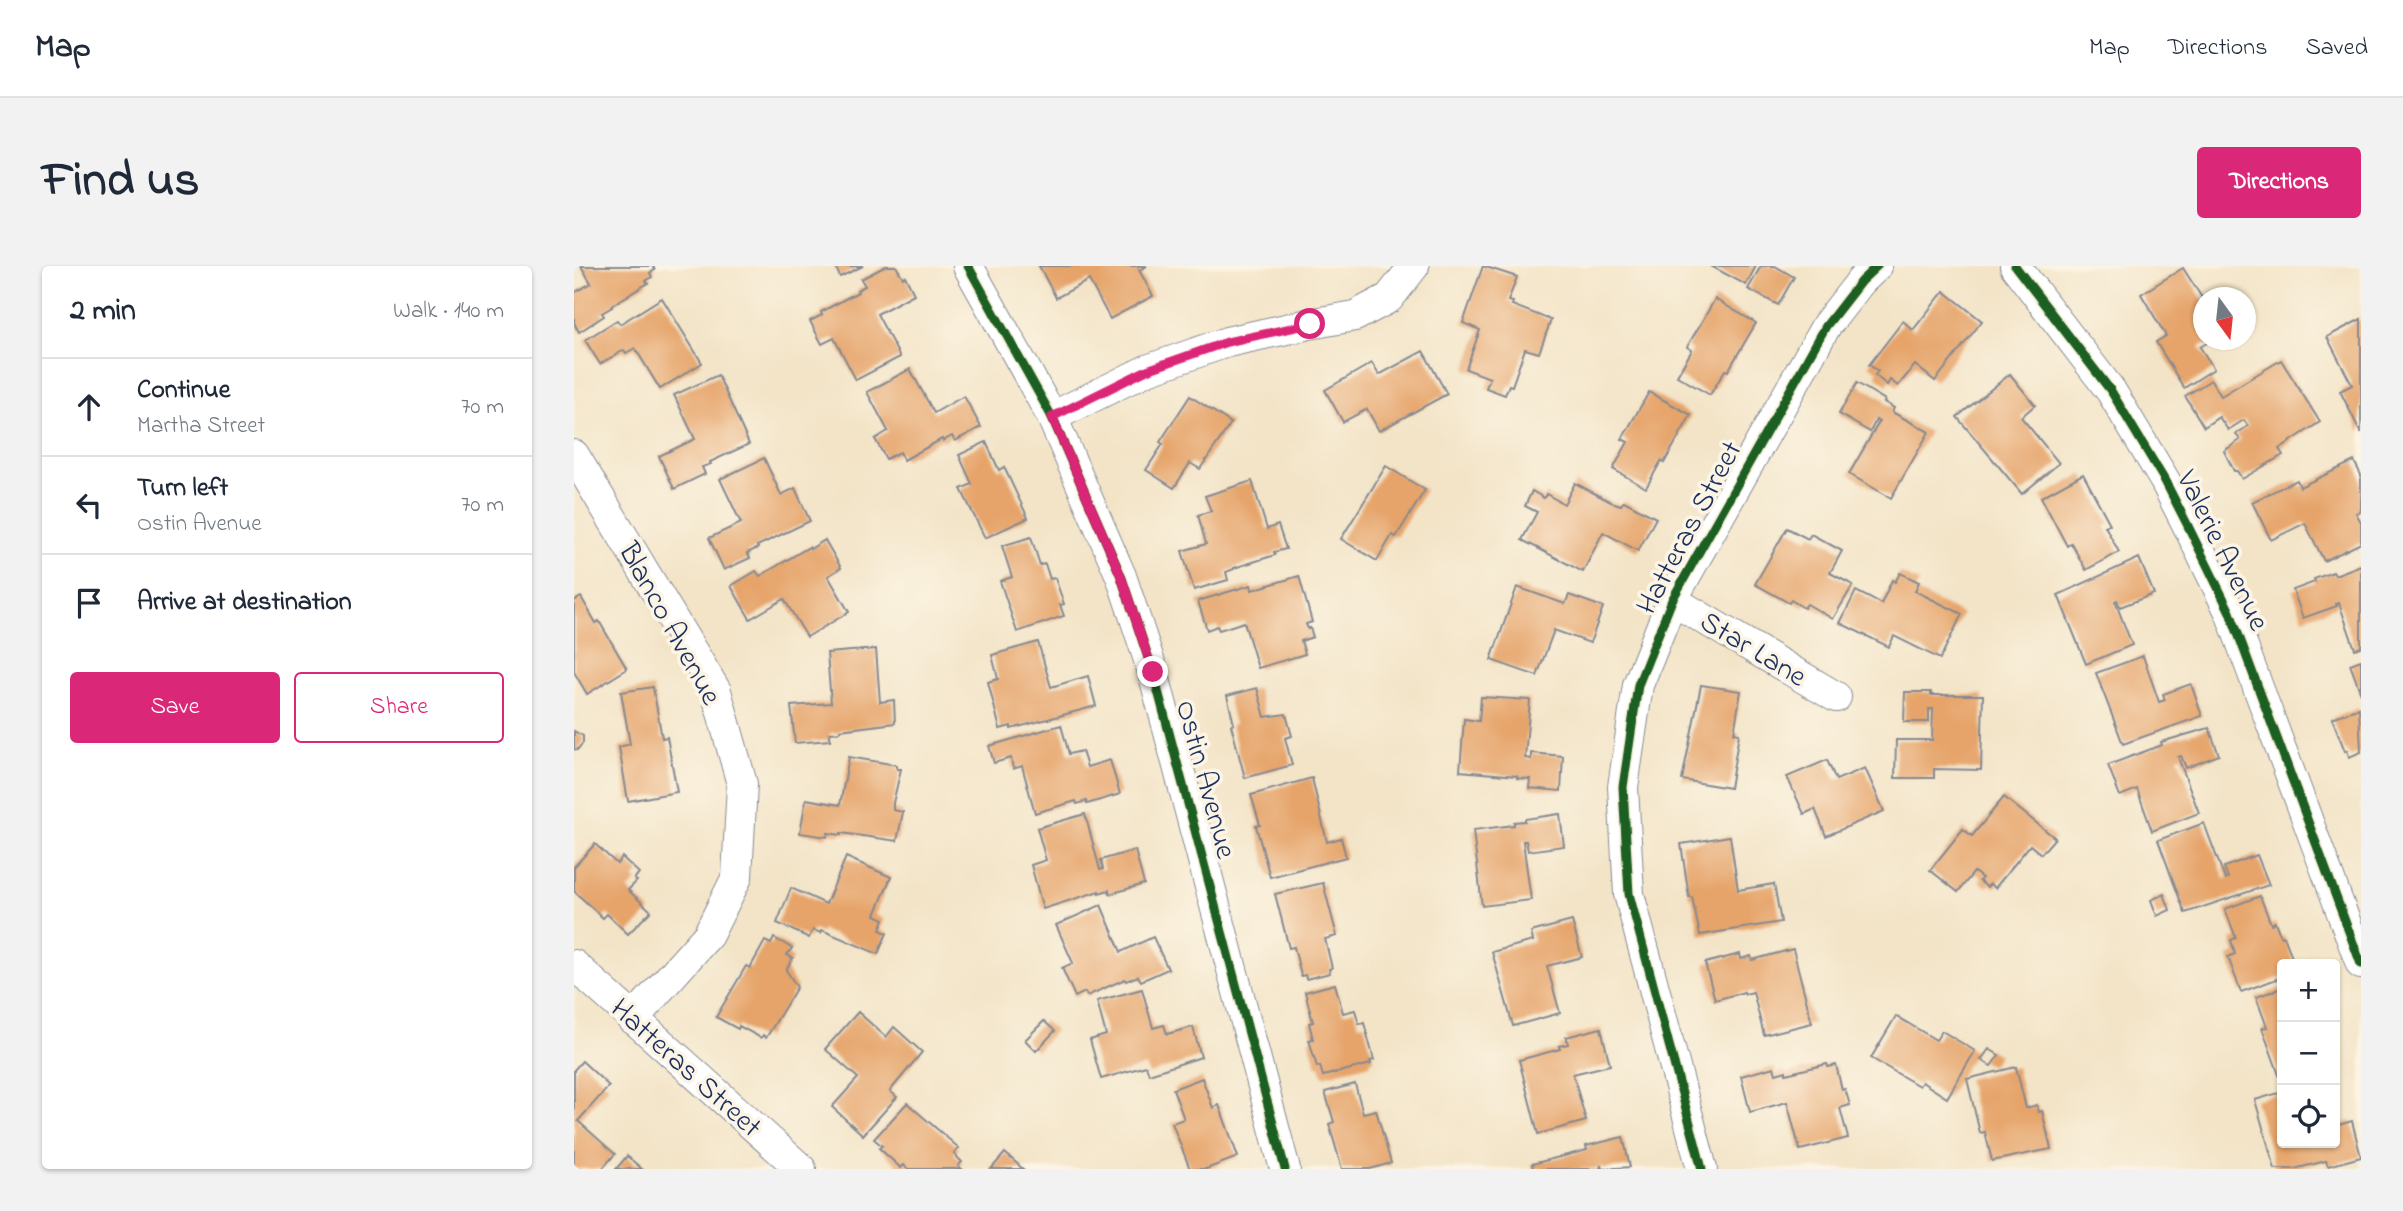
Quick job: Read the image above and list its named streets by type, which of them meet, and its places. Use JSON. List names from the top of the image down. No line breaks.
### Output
{"streets":{"street":["Hatteras Street","Valerie Avenue","Blanco Avenue","Star Lane","Ostin Avenue"]},"crossings":[["Hatteras Street","Blanco Avenue"],["Hatteras Street","Star Lane"]],"north":"bottom","page":{"header":"Map","nav":["Map","Directions","Saved"],"title":"Find us","buttons":["Directions",["Save","Share"]],"heading":["2 min","Walk · 140 m"],"list":[["Continue","Martha Street","70 m"],["Turn left","Ostin Avenue","70 m"],"Arrive at destination"],"map_buttons":["+","−"]}}
